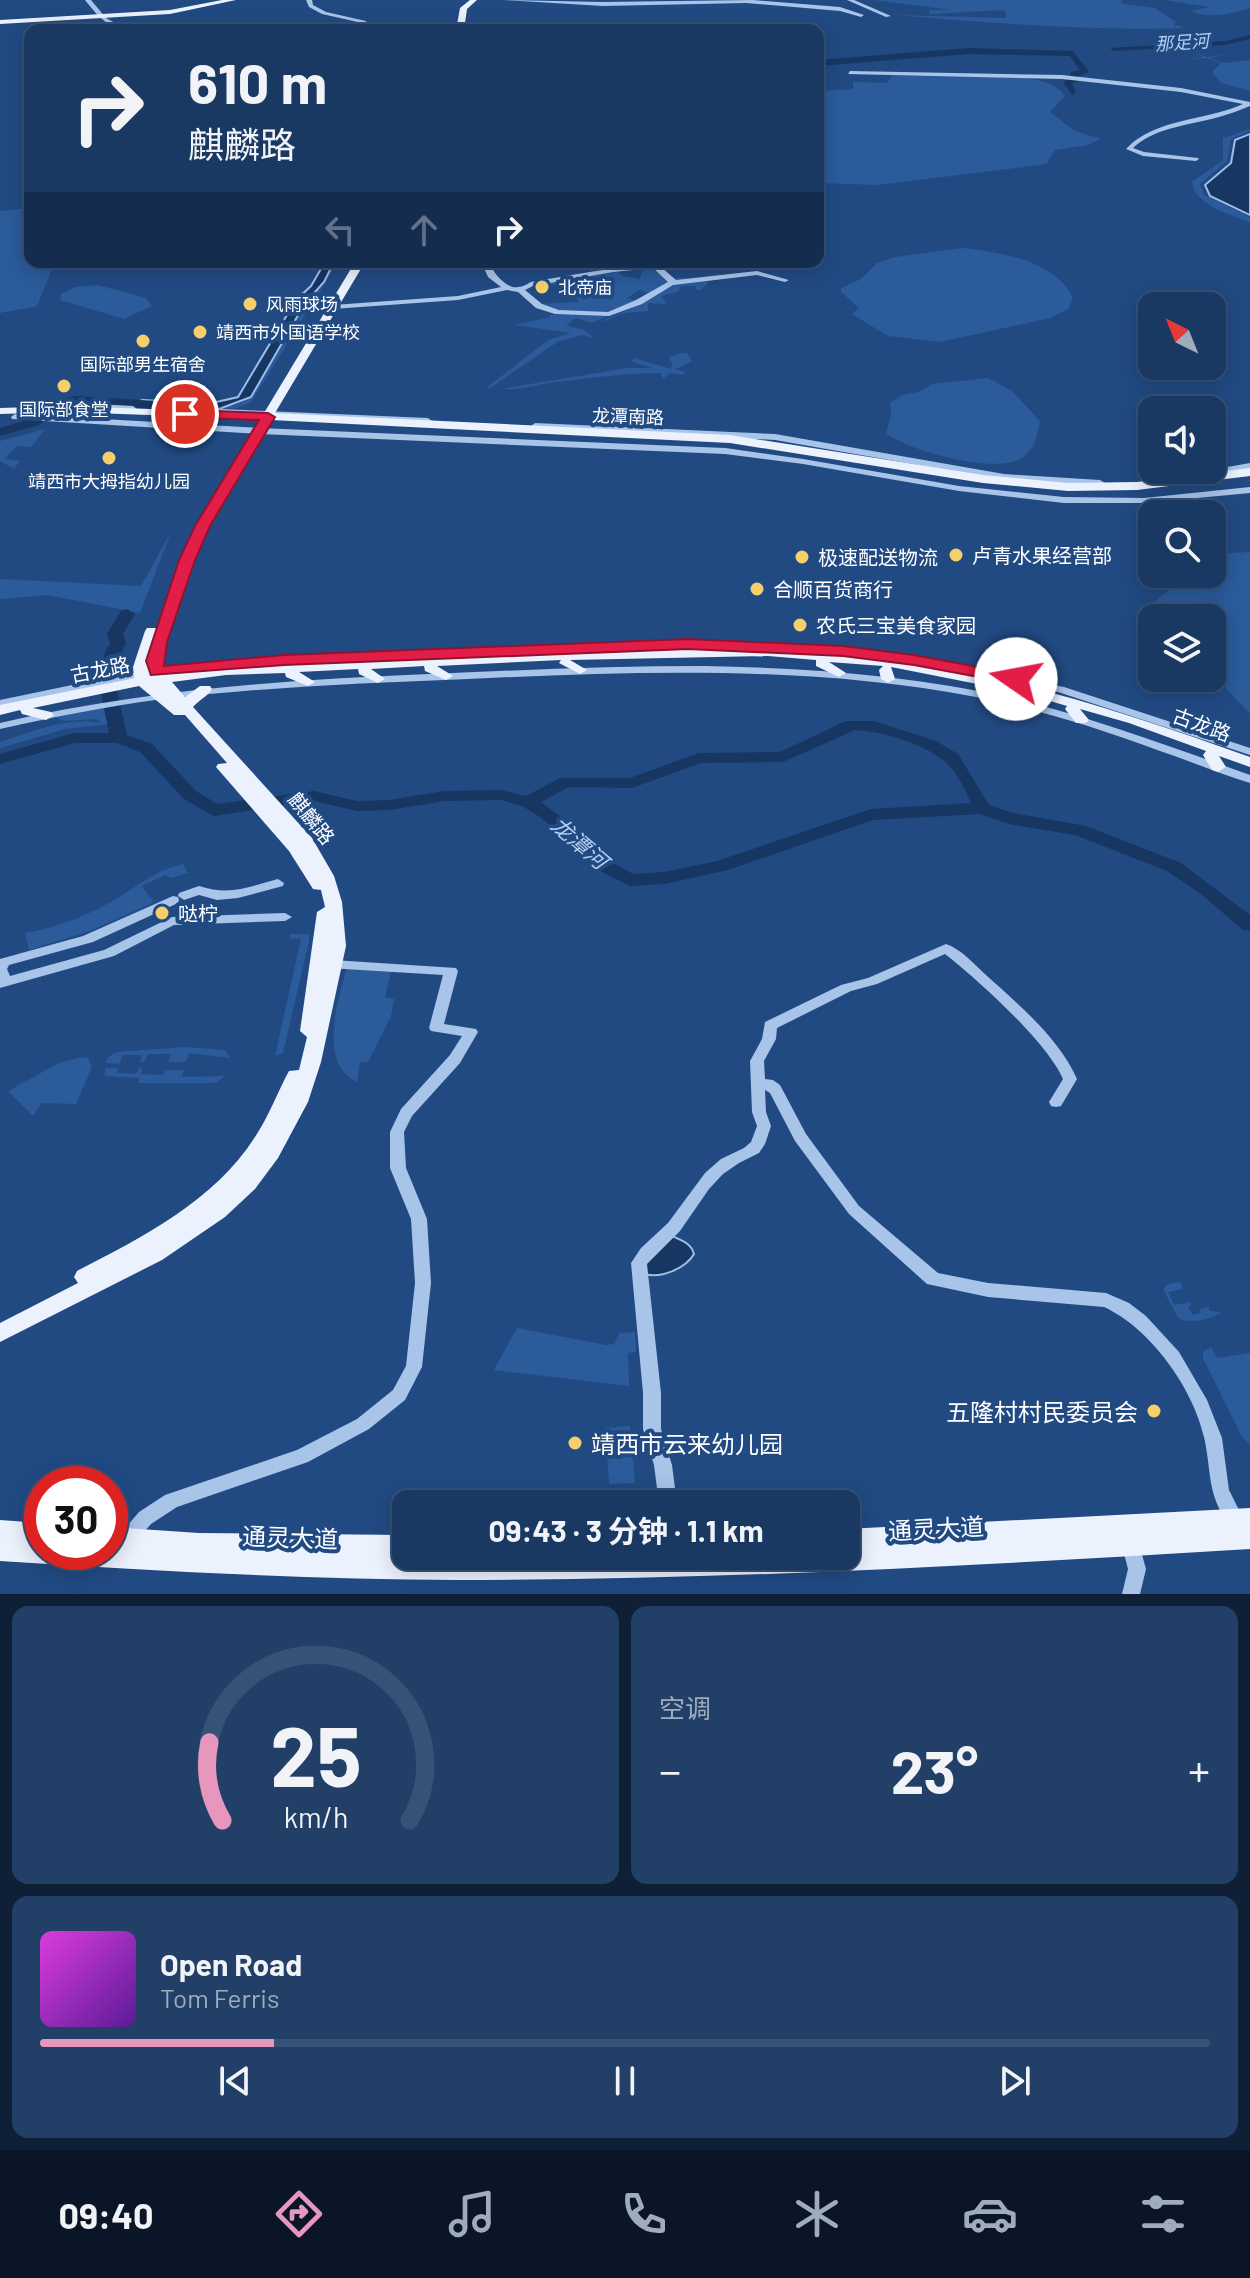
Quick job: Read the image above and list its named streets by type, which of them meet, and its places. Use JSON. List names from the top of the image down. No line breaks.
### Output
{"streets":{"main road":["龙潭南路","古龙路","麒麟路","通灵大道"]},"crossings":[["古龙路","麒麟路"]],"water":["那足河","龙潭河"],"places":["北帝庙","风雨球场","靖西市外国语学校","国际部男生宿舍","国际部食堂","靖西市大拇指幼儿园","卢青水果经营部","极速配送物流","合顺百货商行","农氏三宝美食家园","哒柠","五隆村村民委员会","靖西市云来幼儿园"],"north":"top left","page":{"turn":["610 m","麒麟路"],"limit":"30","trip":"09:43 · 3 分钟 · 1.1 km","tile":"空调","heat":["−","23°","+"],"song":["Open Road","Tom Ferris"],"tabs":"09:40","gauge":["25","km/h"]}}
